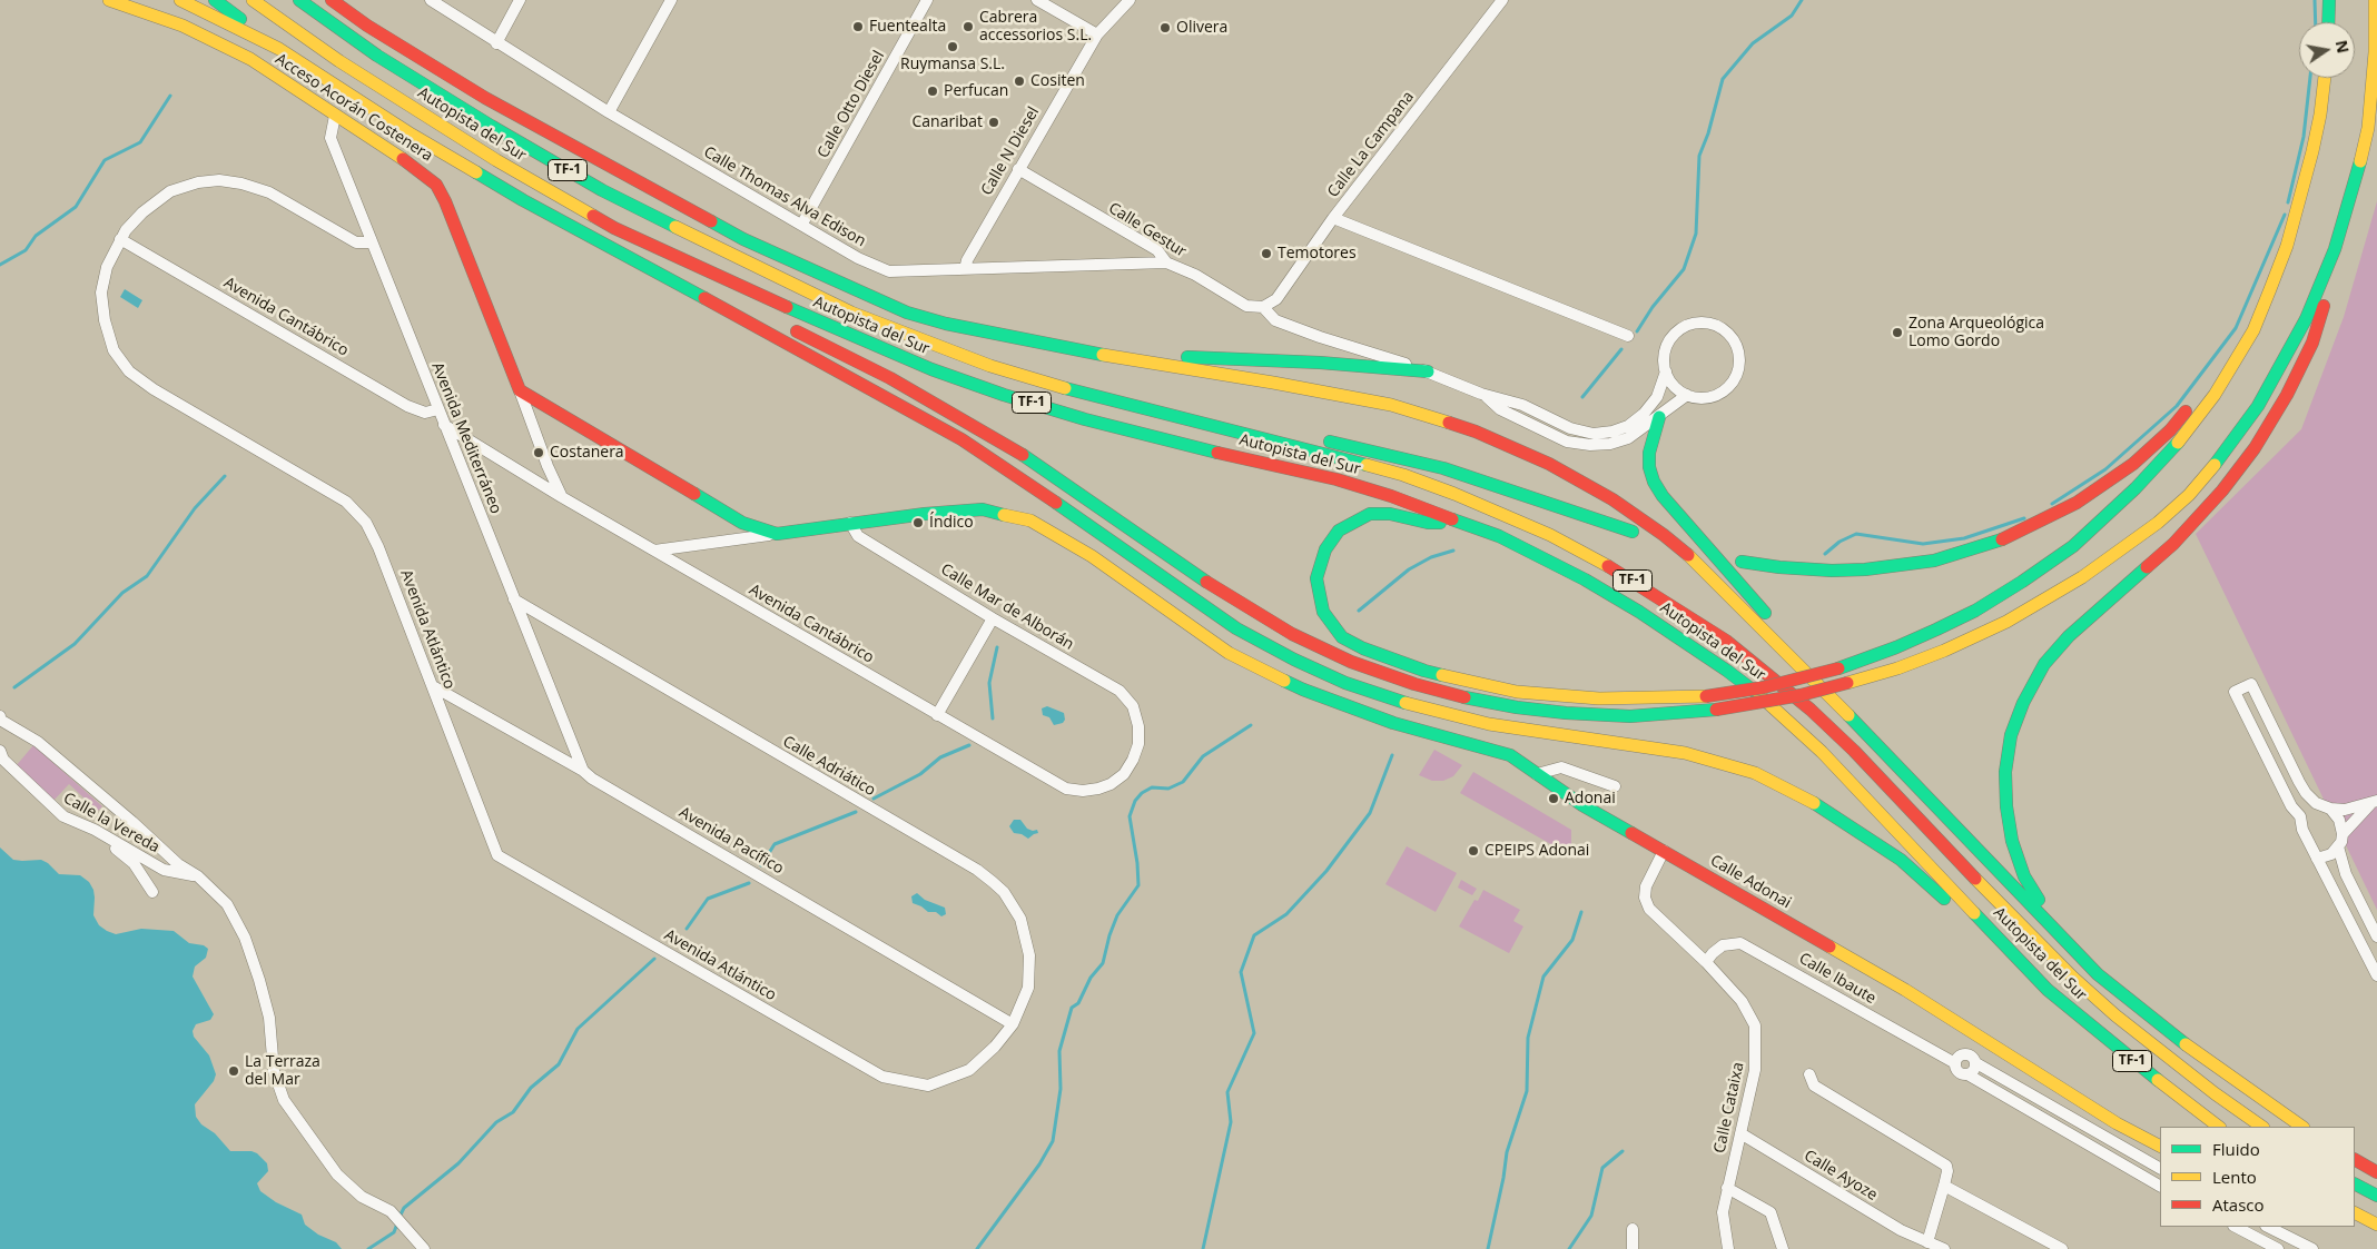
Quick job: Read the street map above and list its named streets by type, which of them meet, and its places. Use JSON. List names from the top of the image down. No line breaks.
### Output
{"streets":{"main road":["Acceso Acorán Costenera","Autopista del Sur","TF-1","Calle Adonai"],"street":["Calle Otto Diesel","Calle La Campana","Calle N Diesel","Calle Thomas Alva Edison","Calle Gestur","Avenida Cantábrico","Avenida Mediterráneo","Calle Mar de Alborán","Avenida Atlántico","Calle Adriático","Calle la Vereda","Avenida Pacífico","Calle Ibaute","Calle Cataixa","Calle Ayoze"]},"crossings":[["Calle Otto Diesel","Calle Thomas Alva Edison"],["Acceso Acorán Costenera","Avenida Mediterráneo"],["Calle La Campana","Calle Gestur"],["Calle N Diesel","Calle Thomas Alva Edison"],["Calle N Diesel","Calle Gestur"],["Calle Thomas Alva Edison","Calle Gestur"],["Avenida Cantábrico","Avenida Mediterráneo"],["Avenida Cantábrico","Calle Mar de Alborán"],["Avenida Cantábrico","Avenida Atlántico"],["Avenida Mediterráneo","Avenida Atlántico"],["Avenida Mediterráneo","Calle Adriático"],["Avenida Mediterráneo","Avenida Pacífico"],["Calle Mar de Alborán","Calle Adonai"],["Avenida Atlántico","Calle Adriático"],["Avenida Atlántico","Avenida Pacífico"],["Calle Adriático","Avenida Pacífico"],["Calle Adonai","Calle Cataixa"],["Calle Ibaute","Calle Cataixa"],["Calle Cataixa","Calle Ayoze"]],"places":["Fuentealta","Cabrera accessorios S.L.","Olivera","Ruymansa S.L.","Cositen","Perfucan","Canaribat","Temotores","Zona Arqueológica Lomo Gordo","Costanera","Índico","Adonai","CPEIPS Adonai","La Terraza del Mar"],"legend":["Fluido","Lento","Atasco"],"north":"right"}
